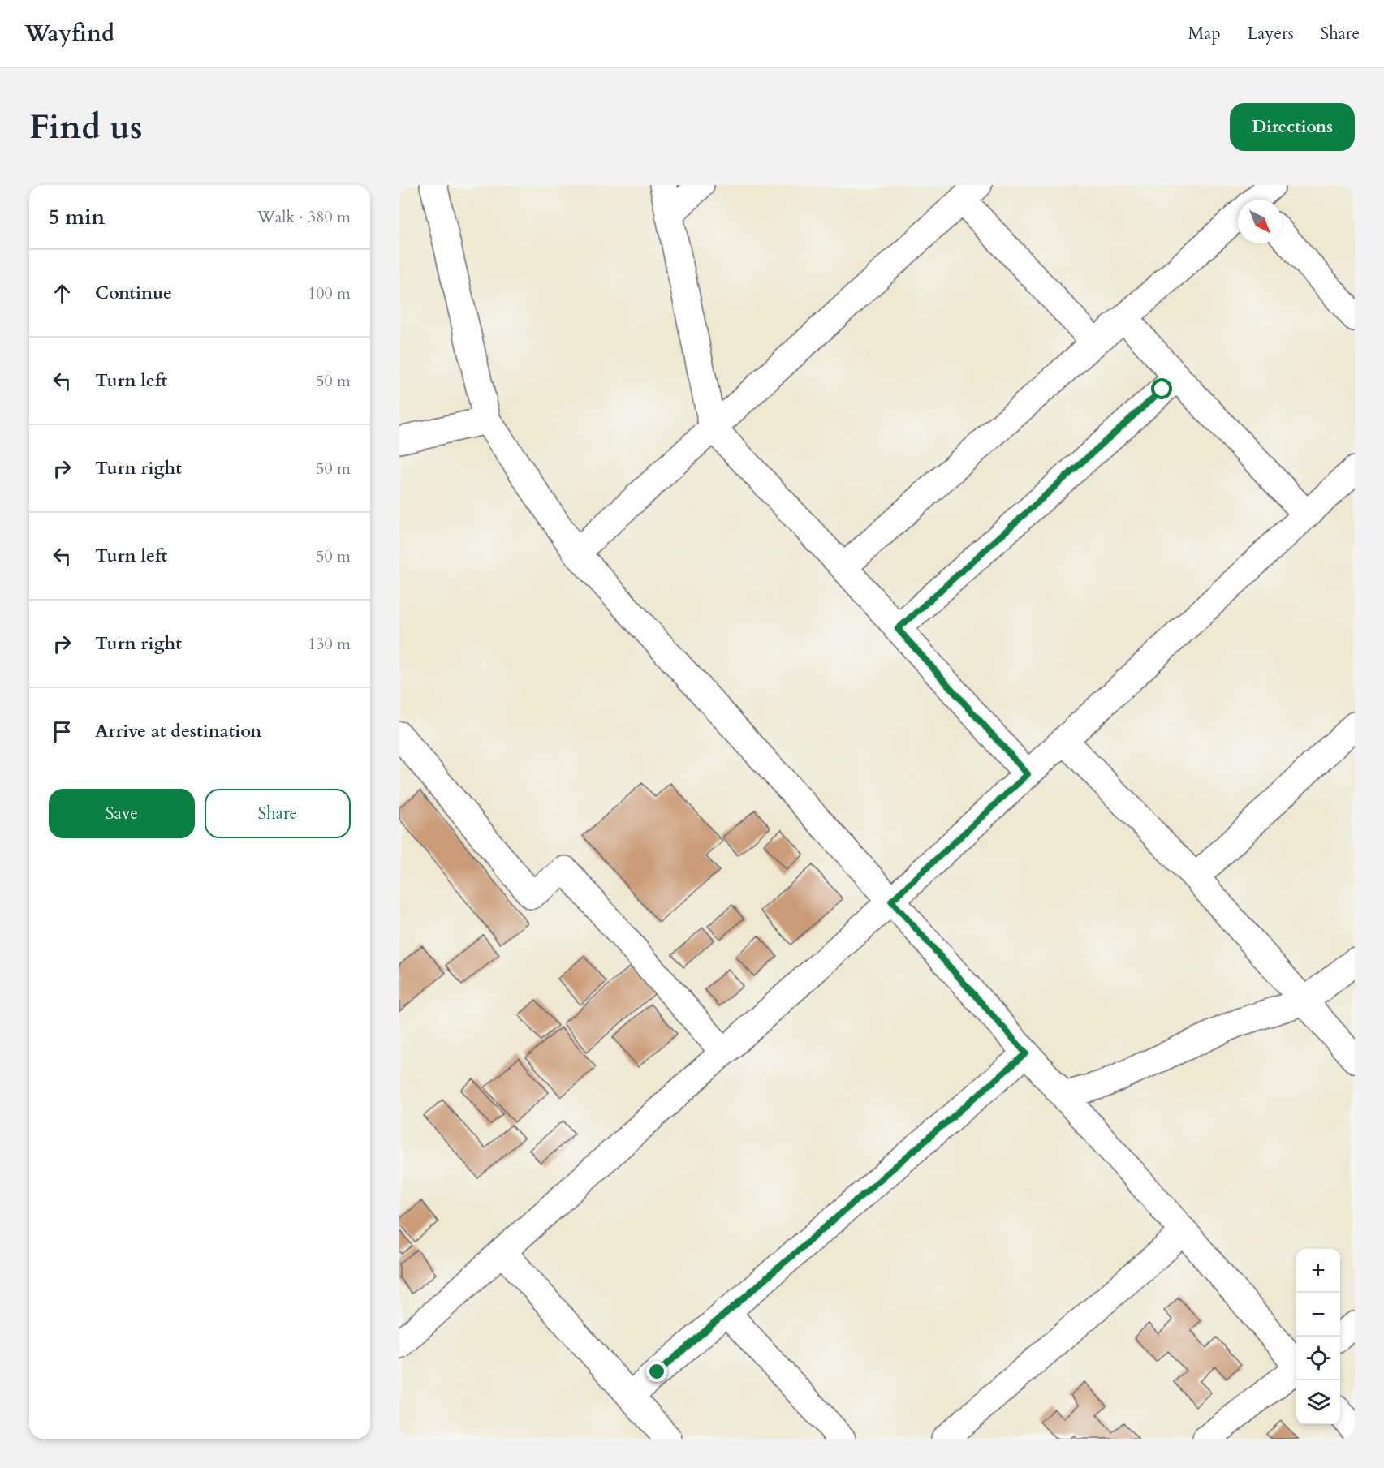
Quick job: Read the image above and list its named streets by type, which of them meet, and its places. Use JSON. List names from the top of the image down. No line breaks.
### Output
{"north":"bottom right","page":{"header":"Wayfind","nav":["Map","Layers","Share"],"buttons":["Directions",["Save","Share"]],"title":"Find us","heading":["5 min","Walk · 380 m"],"list":[["Continue","100 m"],["Turn left","50 m"],["Turn right","50 m"],["Turn left","50 m"],["Turn right","130 m"],"Arrive at destination"],"map_buttons":["+","−"]}}
